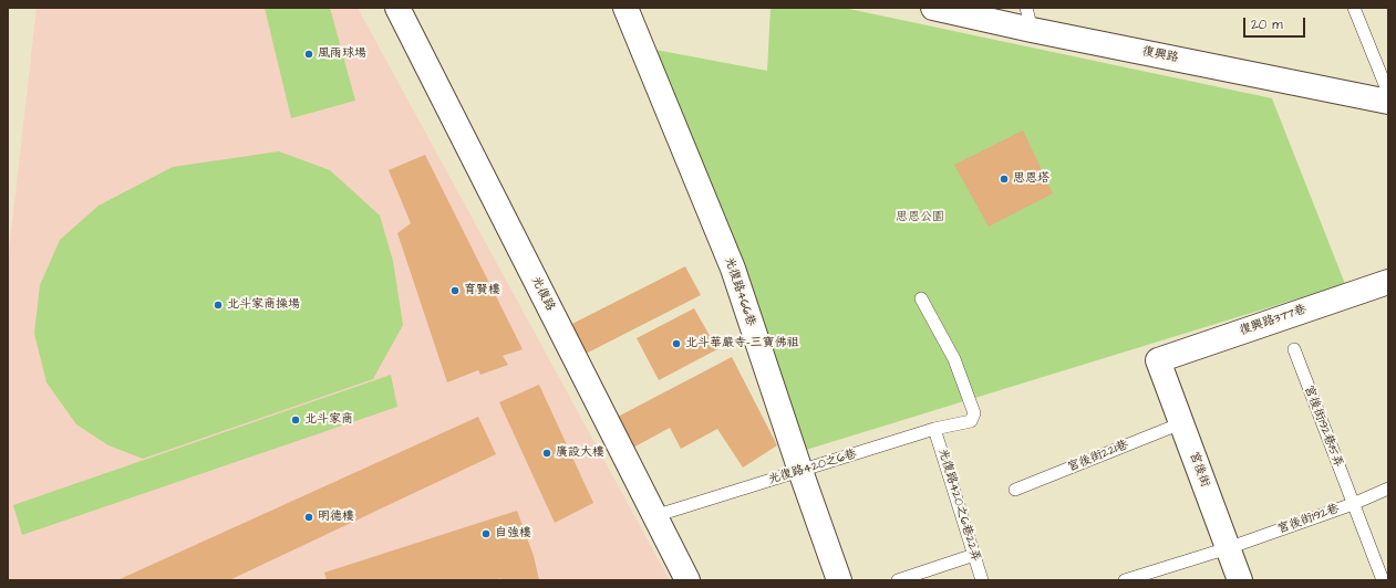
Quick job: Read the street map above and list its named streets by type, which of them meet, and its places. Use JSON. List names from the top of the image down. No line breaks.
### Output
{"streets":{"street":["復興路","光復路466巷","光復路","復興路377巷","宮後街"],"lane":["宮後街192巷15弄","宮後街221巷","光復路420之6巷","光復路420之6巷22弄","宮後街192巷"]},"crossings":[["光復路466巷","光復路420之6巷"],["光復路","光復路420之6巷"],["復興路377巷","宮後街"],["宮後街192巷15弄","宮後街192巷"],["宮後街221巷","宮後街"],["光復路420之6巷","光復路420之6巷22弄"],["宮後街","宮後街192巷"]],"parks":["思恩公園"],"places":["風雨球場","思恩塔","育賢樓","北斗家商操場","北斗華嚴寺-三寶佛祖","北斗家商","廣設大樓","明德樓","自強樓"],"scale_bar":"20 m"}
